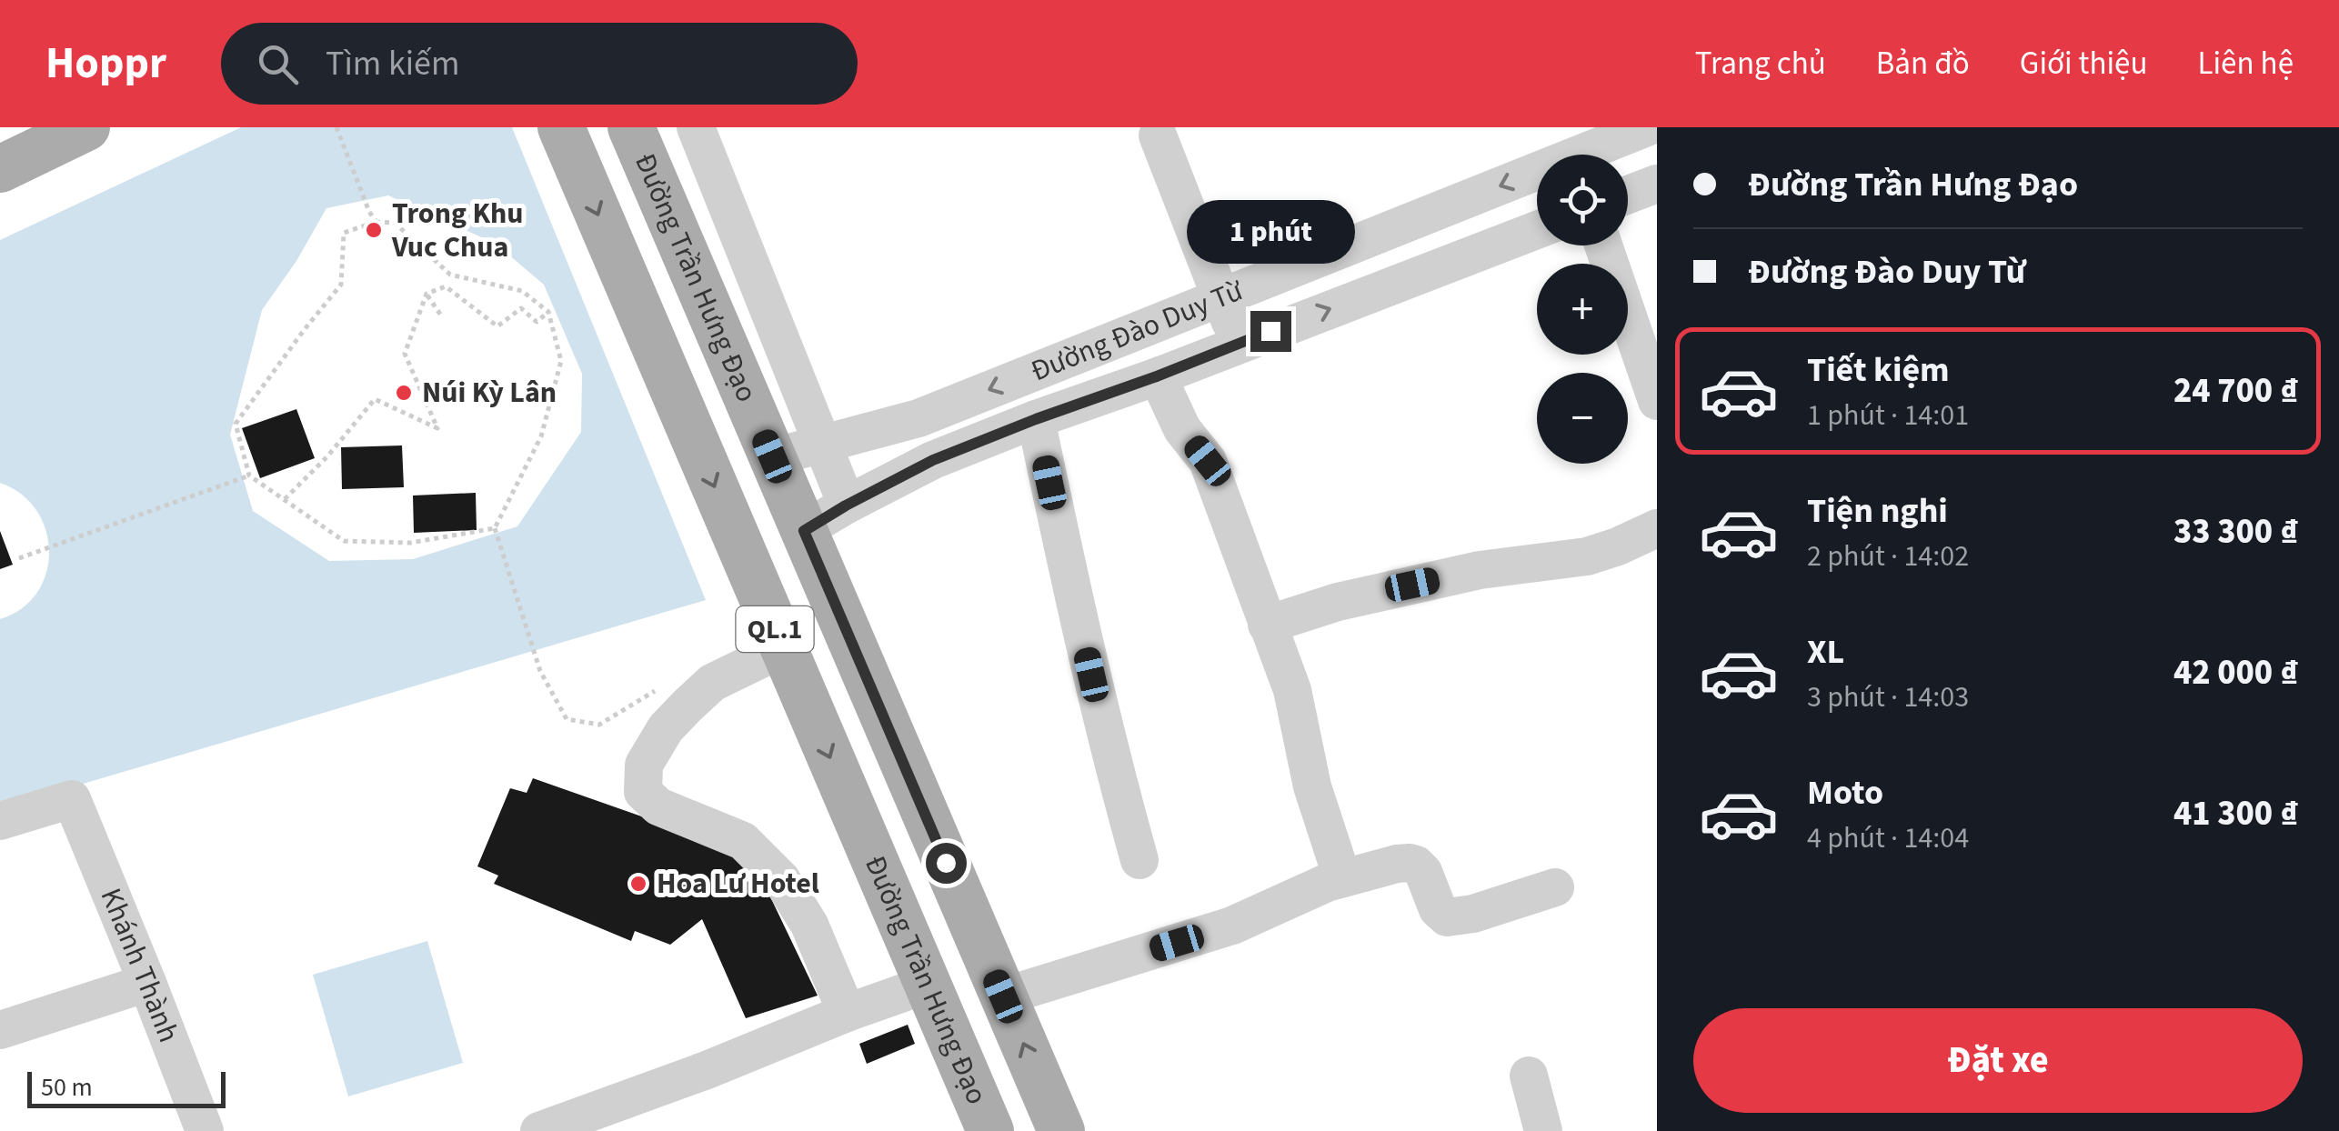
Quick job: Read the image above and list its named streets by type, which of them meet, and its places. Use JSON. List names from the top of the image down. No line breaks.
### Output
{"streets":{"main road":["Đường Trần Hưng Đạo","QL.1"],"street":["Đường Đào Duy Từ","Khánh Thành"]},"crossings":[["Đường Trần Hưng Đạo","Đường Đào Duy Từ"]],"places":["Trong Khu Vuc Chua","Núi Kỳ Lân","Hoa Lư Hotel"],"scale_bar":"50 m","page":{"header":"Hoppr","search":"Tìm kiếm","nav":["Trang chủ","Bản đồ","Giới thiệu","Liên hệ"],"banner":["Đường Trần Hưng Đạo","Đường Đào Duy Từ"],"map_buttons":["+","−"],"bubble":"1 phút","list":[{"name":"Tiết kiệm","note":"1 phút · 14:01","value":"24 700 ₫"},{"name":"Tiện nghi","note":"2 phút · 14:02","value":"33 300 ₫"},{"name":"XL","note":"3 phút · 14:03","value":"42 000 ₫"},{"name":"Moto","note":"4 phút · 14:04","value":"41 300 ₫"}],"buttons":"Đặt xe","scale":"50 m"}}
